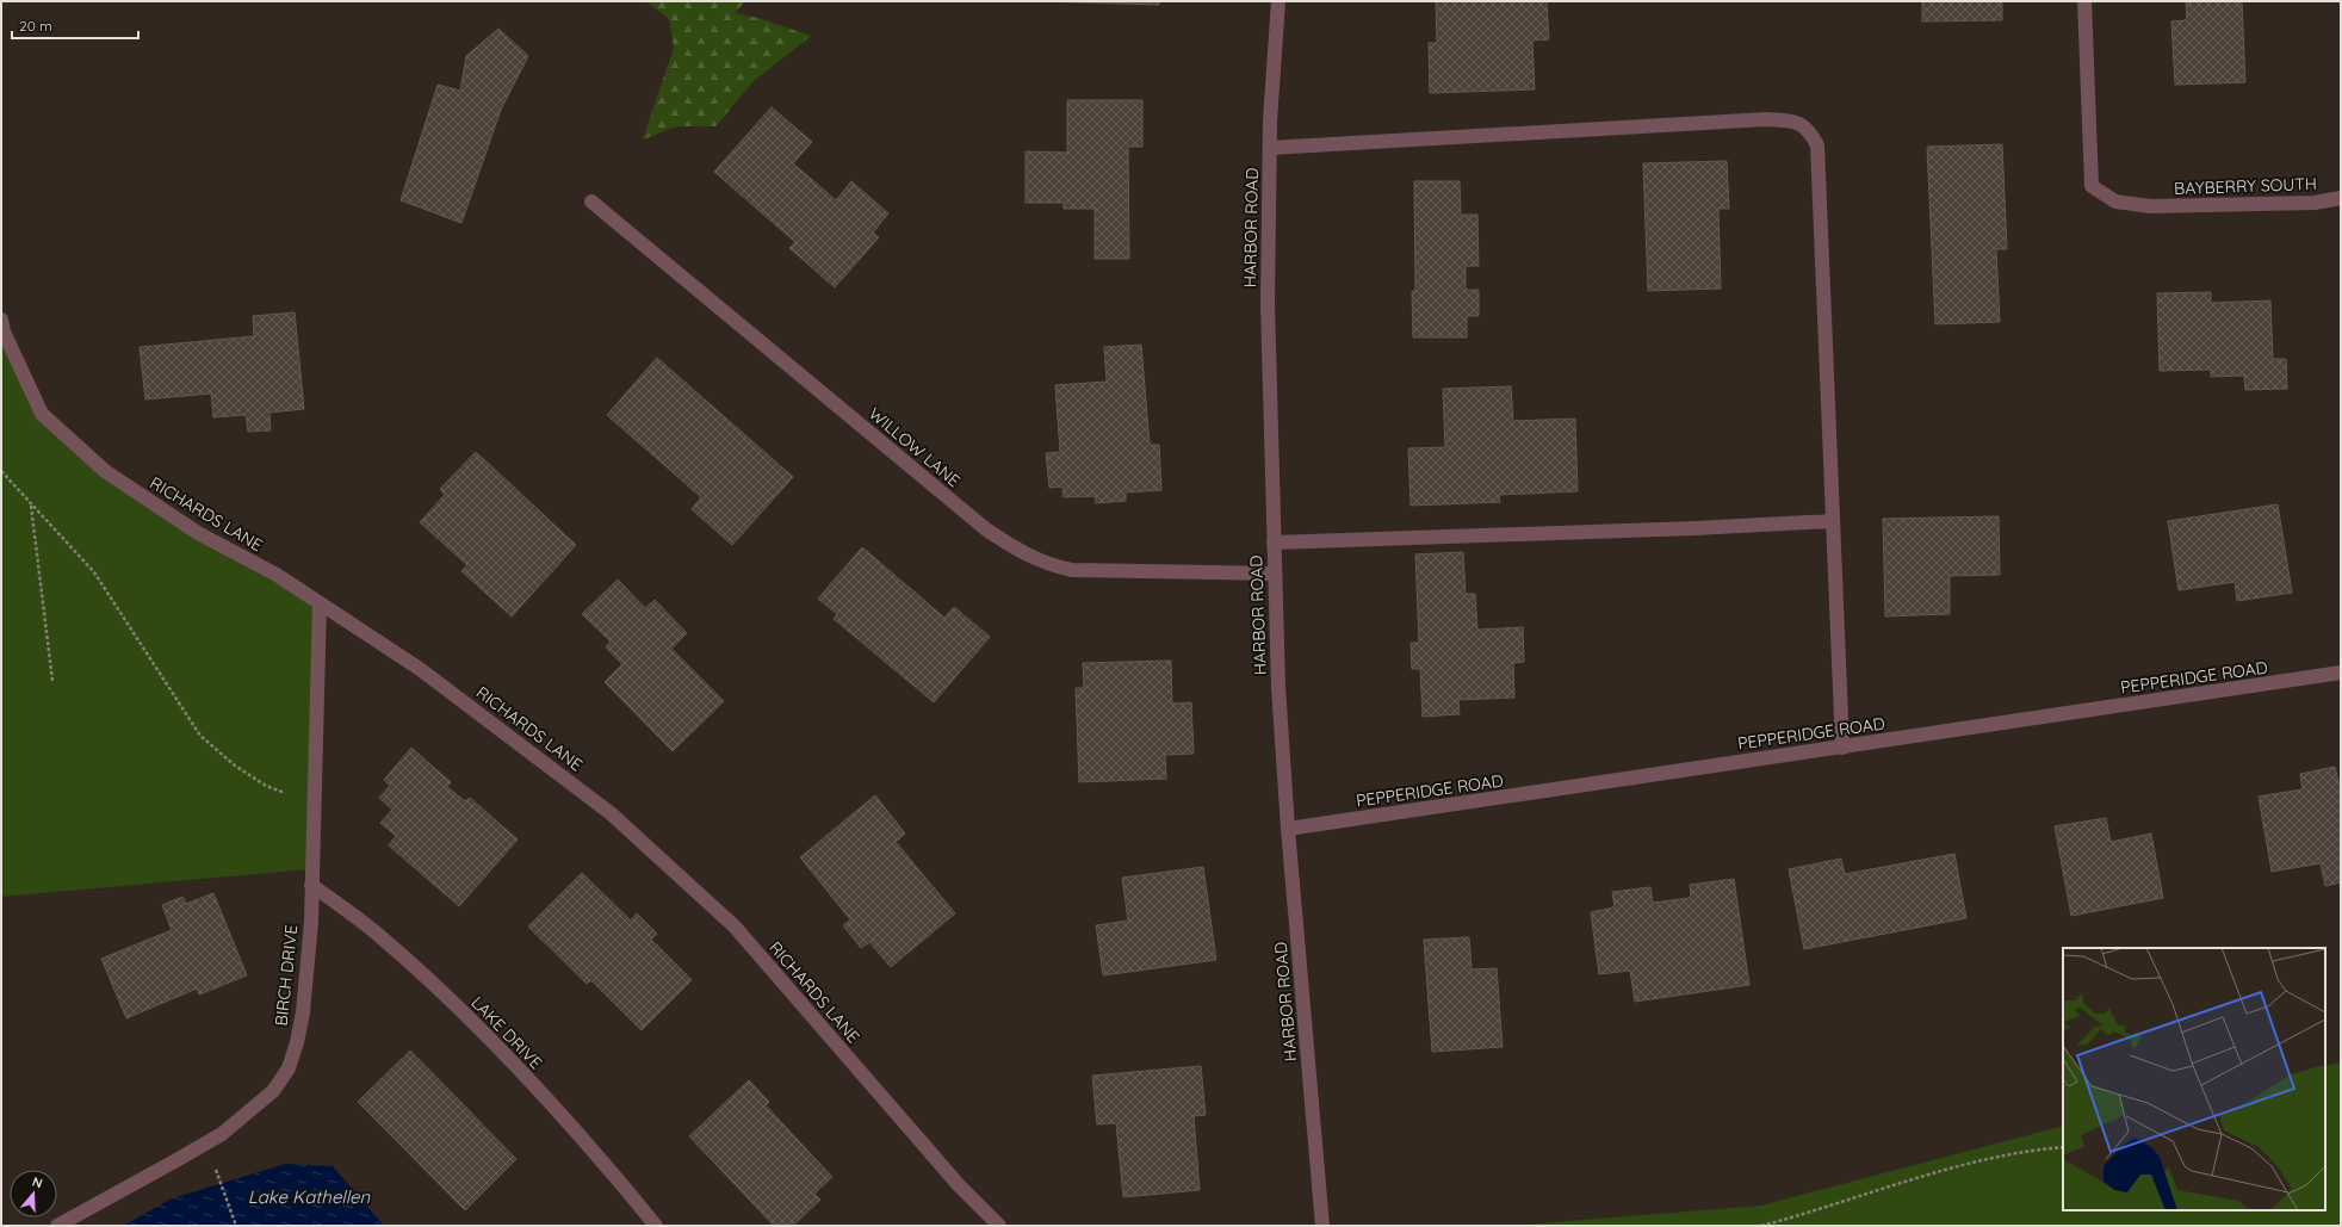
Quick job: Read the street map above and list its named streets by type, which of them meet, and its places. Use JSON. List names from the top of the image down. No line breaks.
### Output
{"streets":{"street":["BAYBERRY SOUTH","HARBOR ROAD","WILLOW LANE","RICHARDS LANE","PEPPERIDGE ROAD","BIRCH DRIVE","LAKE DRIVE"]},"crossings":[["HARBOR ROAD","WILLOW LANE"],["HARBOR ROAD","PEPPERIDGE ROAD"],["RICHARDS LANE","BIRCH DRIVE"],["BIRCH DRIVE","LAKE DRIVE"]],"water":["Lake Kathellen"],"scale_bar":"20 m","north":"top"}
